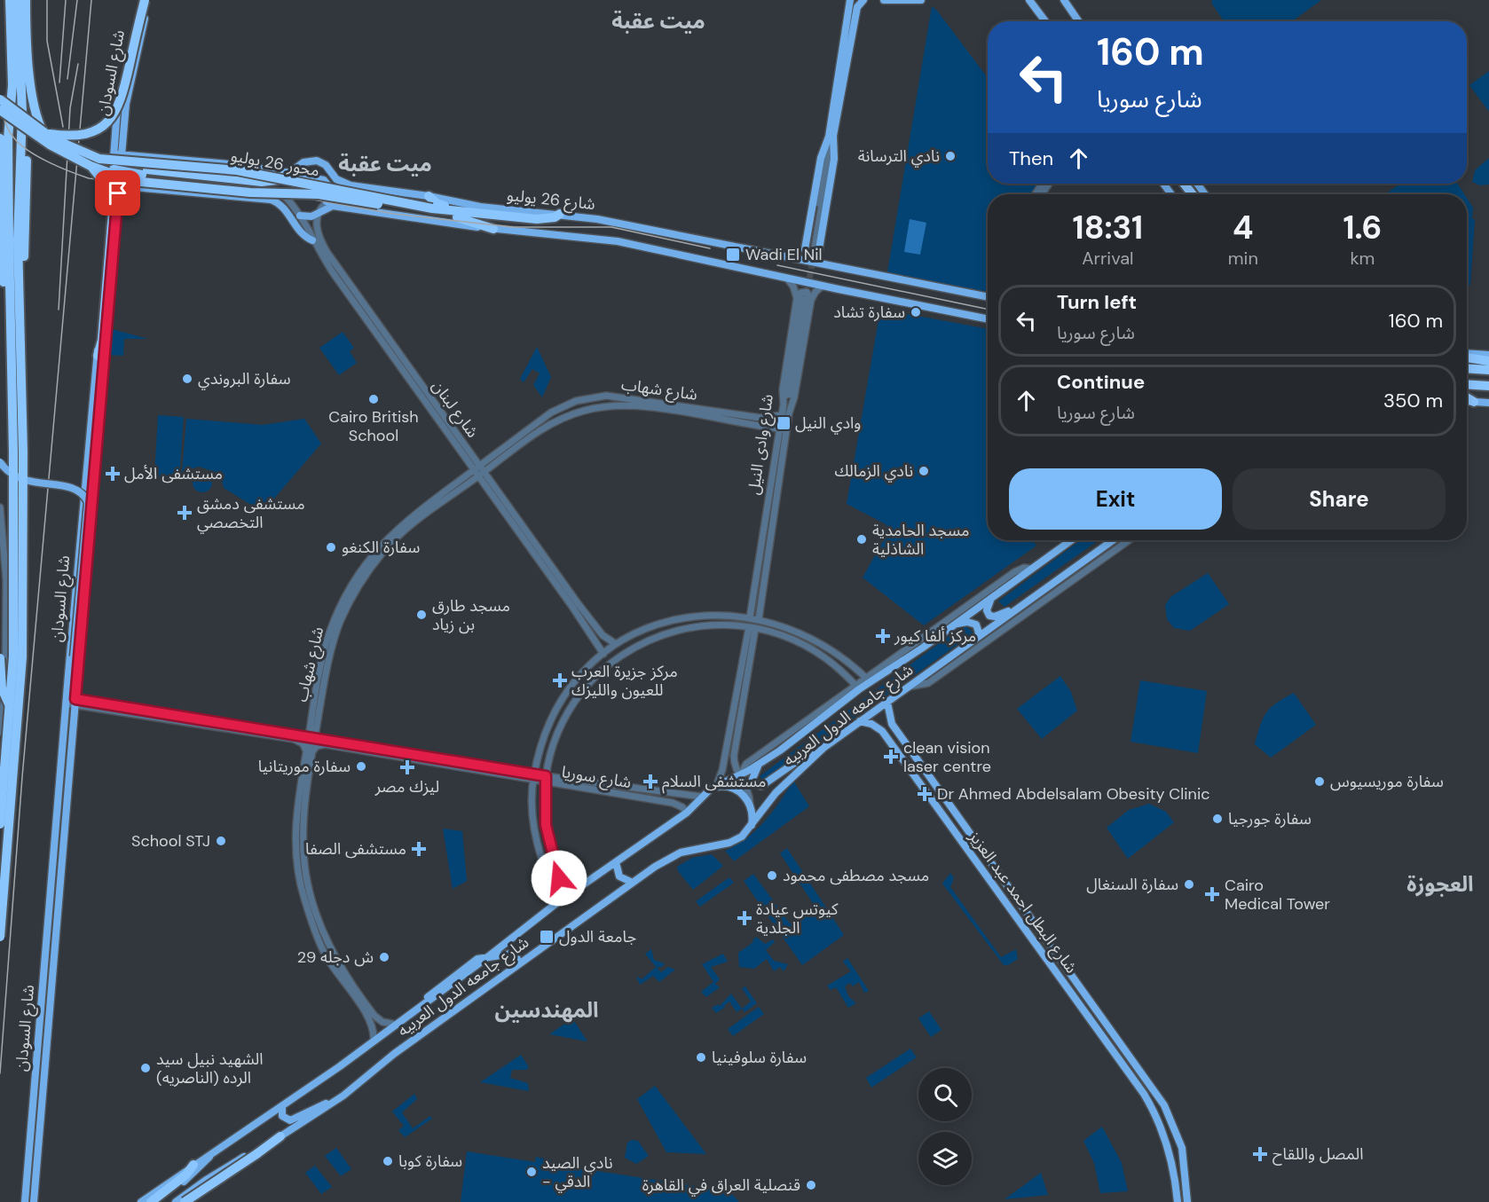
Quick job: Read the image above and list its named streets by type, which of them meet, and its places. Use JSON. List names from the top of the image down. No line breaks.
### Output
{"streets":{"highway":["محور 26 يوليو"],"main road":["شارع السودان","شارع 26 يوليو","شارع جامعه الدول العربيه","شارع البطل احمد عبد العزيز"],"street":["شارع شهاب","شارع لبنان","شارع وادى النيل","شارع سوريا"]},"crossings":[["شارع السودان","محور 26 يوليو"],["شارع السودان","شارع سوريا"],["محور 26 يوليو","شارع 26 يوليو"],["شارع 26 يوليو","شارع لبنان"],["شارع شهاب","شارع لبنان"],["شارع شهاب","شارع وادى النيل"],["شارع شهاب","شارع سوريا"],["شارع جامعه الدول العربيه","شارع سوريا"],["شارع جامعه الدول العربيه","شارع البطل احمد عبد العزيز"]],"districts":["ميت عقبة","ميت عقبة","العجوزة","المهندسين"],"places":{"other":["نادي الترسانة","سفارة تشاد","سفارة البروندي","Cairo British School","نادي الزمالك","مسجد الحامدية الشاذلية","سفارة الكنغو","مسجد طارق بن زياد","سفارة موريتانيا","سفارة موريسيوس","سفارة جورجيا","School STJ","مسجد مصطفى محمود","سفارة السنغال","29 ش دجله","سفارة سلوفينيا","الشهيد نبيل سيد الرده (الناصريه)","سفارة كوبا","نادي الصيد - الدقي","قنصلية العراق في القاهرة"],"transit":["Wadi El Nil","وادي النيل","جامعة الدول"],"health":["مستشفى الأمل","مستشفى دمشق التخصصي","مركز ألفا كيور","مركز جزيرة العرب للعيون والليزك","clean vision laser centre","ليزك مصر","مستشفى السلام","Dr Ahmed Abdelsalam Obesity Clinic","مستشفى الصفا","Cairo Medical Tower","كيوتس عيادة الجلدية","المصل واللقاح"]},"page":{"turn":["160 m","شارع سوريا"],"then":"Then","eta":["18:31","Arrival","4","min","1.6","km"],"list":[{"name":"Turn left","note":"شارع سوريا","value":"160 m"},{"name":"Continue","note":"شارع سوريا","value":"350 m"}],"buttons":["Exit","Share"]}}
